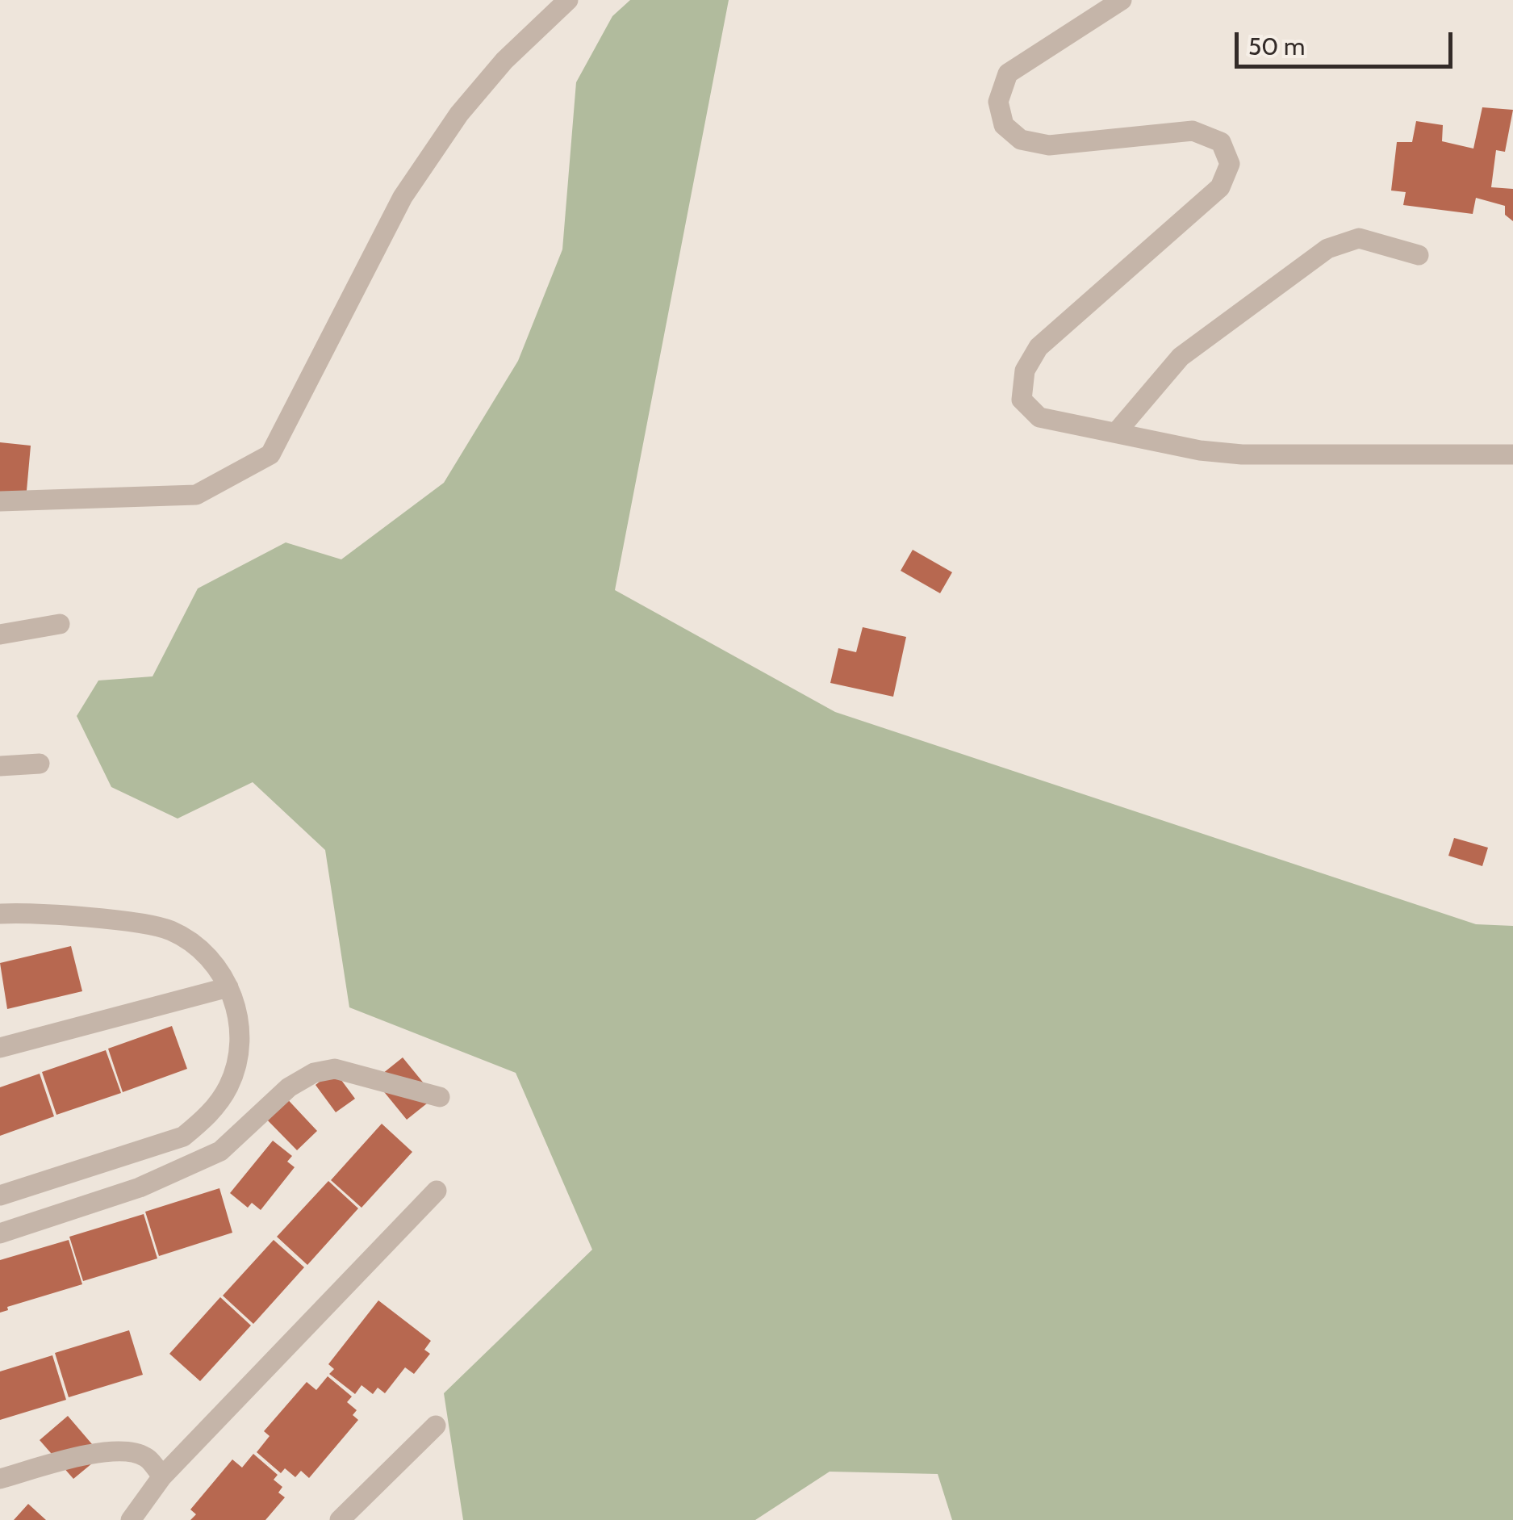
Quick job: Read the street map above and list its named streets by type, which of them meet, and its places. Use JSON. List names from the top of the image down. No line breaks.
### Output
{"scale_bar":"50 m"}
